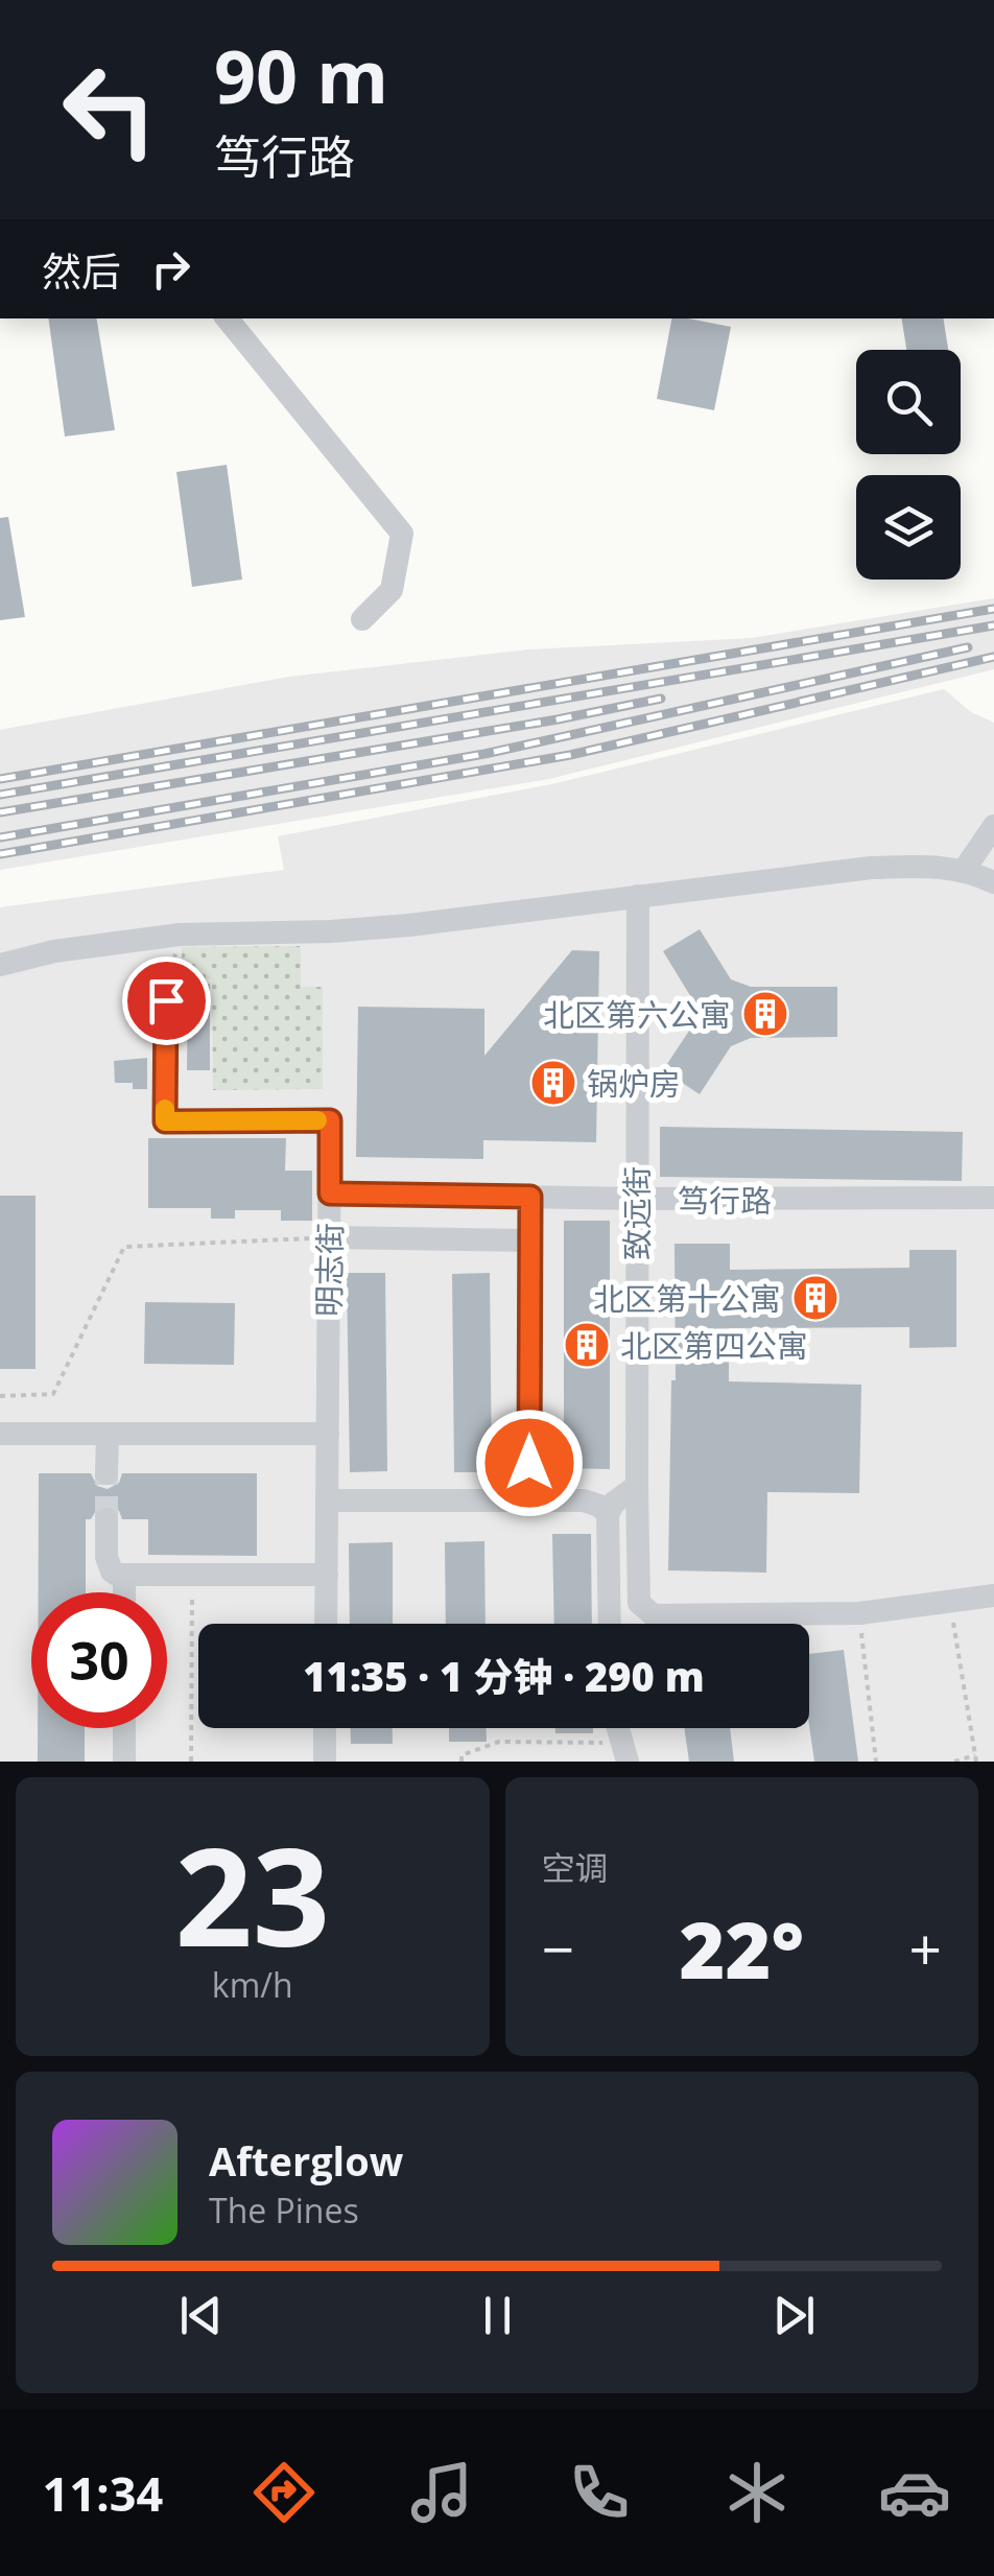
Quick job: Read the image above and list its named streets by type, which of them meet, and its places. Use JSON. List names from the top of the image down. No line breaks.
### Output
{"streets":{"street":["笃行路","致远街","明志街"]},"crossings":[["笃行路","致远街"],["笃行路","明志街"]],"places":{"building":["北区第六公寓","锅炉房","北区第十公寓","北区第四公寓"]},"page":{"turn":["90 m","笃行路"],"then":"然后","limit":"30","trip":"11:35 · 1 分钟 · 290 m","tile":[["23","km/h"],"空调"],"heat":["−","22°","+"],"song":["Afterglow","The Pines"],"tabs":"11:34"}}
